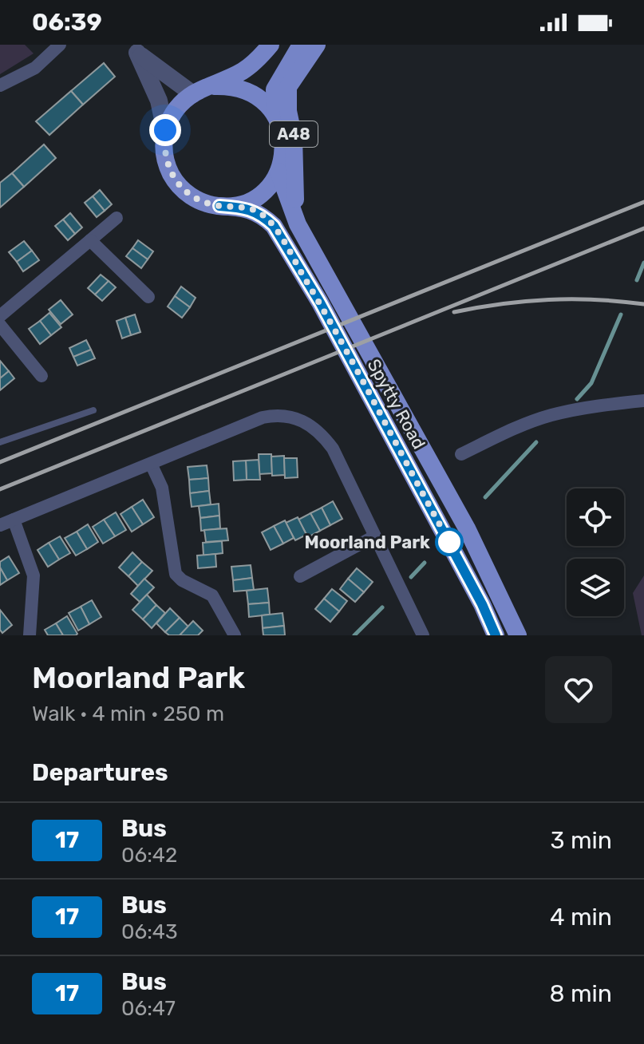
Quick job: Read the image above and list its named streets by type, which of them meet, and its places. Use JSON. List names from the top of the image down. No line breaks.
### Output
{"streets":{"main road":["A48","Spytty Road"]},"crossings":[["A48","Spytty Road"]],"places":["Moorland Park"],"lines":["bus line 17"],"page":{"status":"06:39","heading":[["Moorland Park","Walk · 4 min · 250 m"],"Departures"],"list":[{"mark":"17","name":"Bus","note":"06:42","value":"3 min"},{"mark":"17","name":"Bus","note":"06:43","value":"4 min"},{"mark":"17","name":"Bus","note":"06:47","value":"8 min"}]}}
